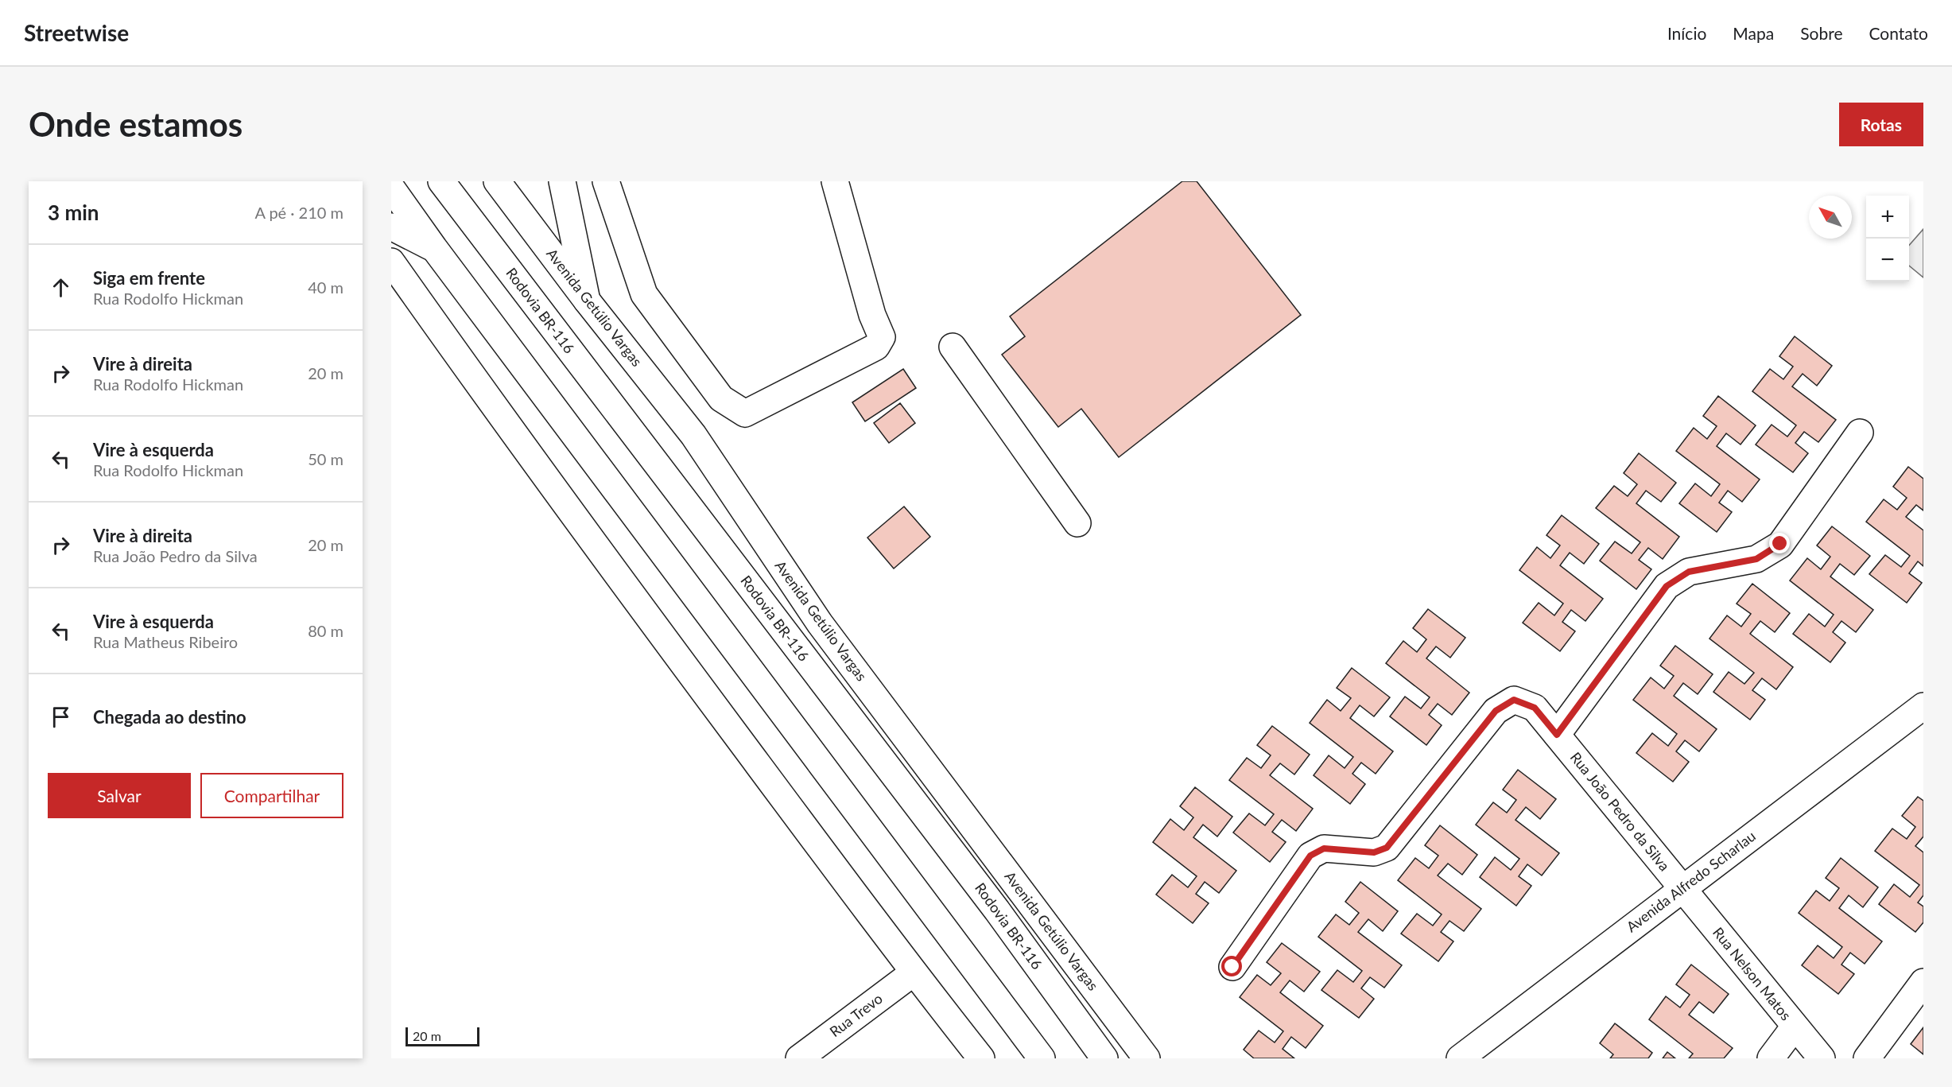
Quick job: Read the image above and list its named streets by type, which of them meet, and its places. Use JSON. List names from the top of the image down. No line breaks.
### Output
{"streets":{"main road":["Avenida Getúlio Vargas","Rodovia BR-116","Rua João Pedro da Silva","Avenida Alfredo Scharlau","Rua Nelson Matos","Rua Trevo"]},"crossings":[["Rua João Pedro da Silva","Avenida Alfredo Scharlau"],["Rua João Pedro da Silva","Rua Nelson Matos"],["Avenida Alfredo Scharlau","Rua Nelson Matos"]],"scale_bar":"20 m","north":"top left","page":{"header":"Streetwise","nav":["Início","Mapa","Sobre","Contato"],"buttons":["Rotas",["Salvar","Compartilhar"]],"title":"Onde estamos","heading":["3 min","A pé · 210 m"],"map_buttons":["+","−"],"list":[["Siga em frente","Rua Rodolfo Hickman","40 m"],["Vire à direita","Rua Rodolfo Hickman","20 m"],["Vire à esquerda","Rua Rodolfo Hickman","50 m"],["Vire à direita","Rua João Pedro da Silva","20 m"],["Vire à esquerda","Rua Matheus Ribeiro","80 m"],"Chegada ao destino"],"scale":"20 m"}}
